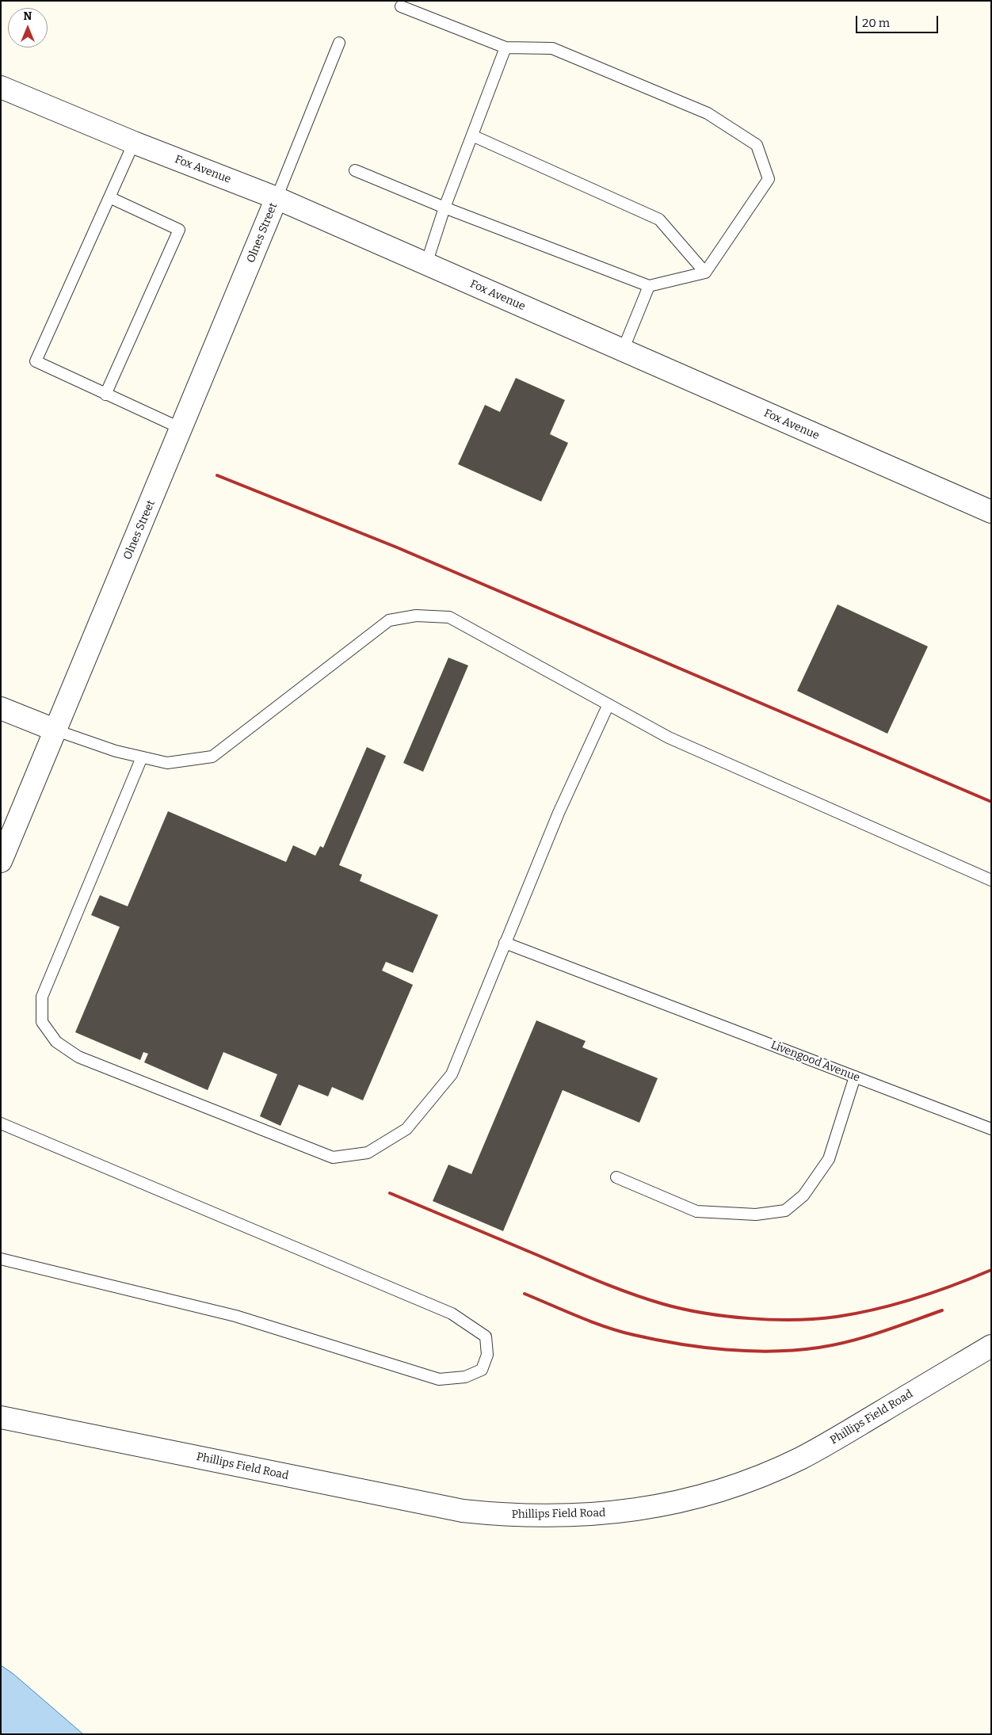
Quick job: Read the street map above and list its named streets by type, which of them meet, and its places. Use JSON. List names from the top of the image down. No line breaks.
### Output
{"streets":{"street":["Fox Avenue","Olnes Street","Phillips Field Road"],"lane":["Livengood Avenue"]},"crossings":[["Fox Avenue","Olnes Street"]],"scale_bar":"20 m","north":"top"}
